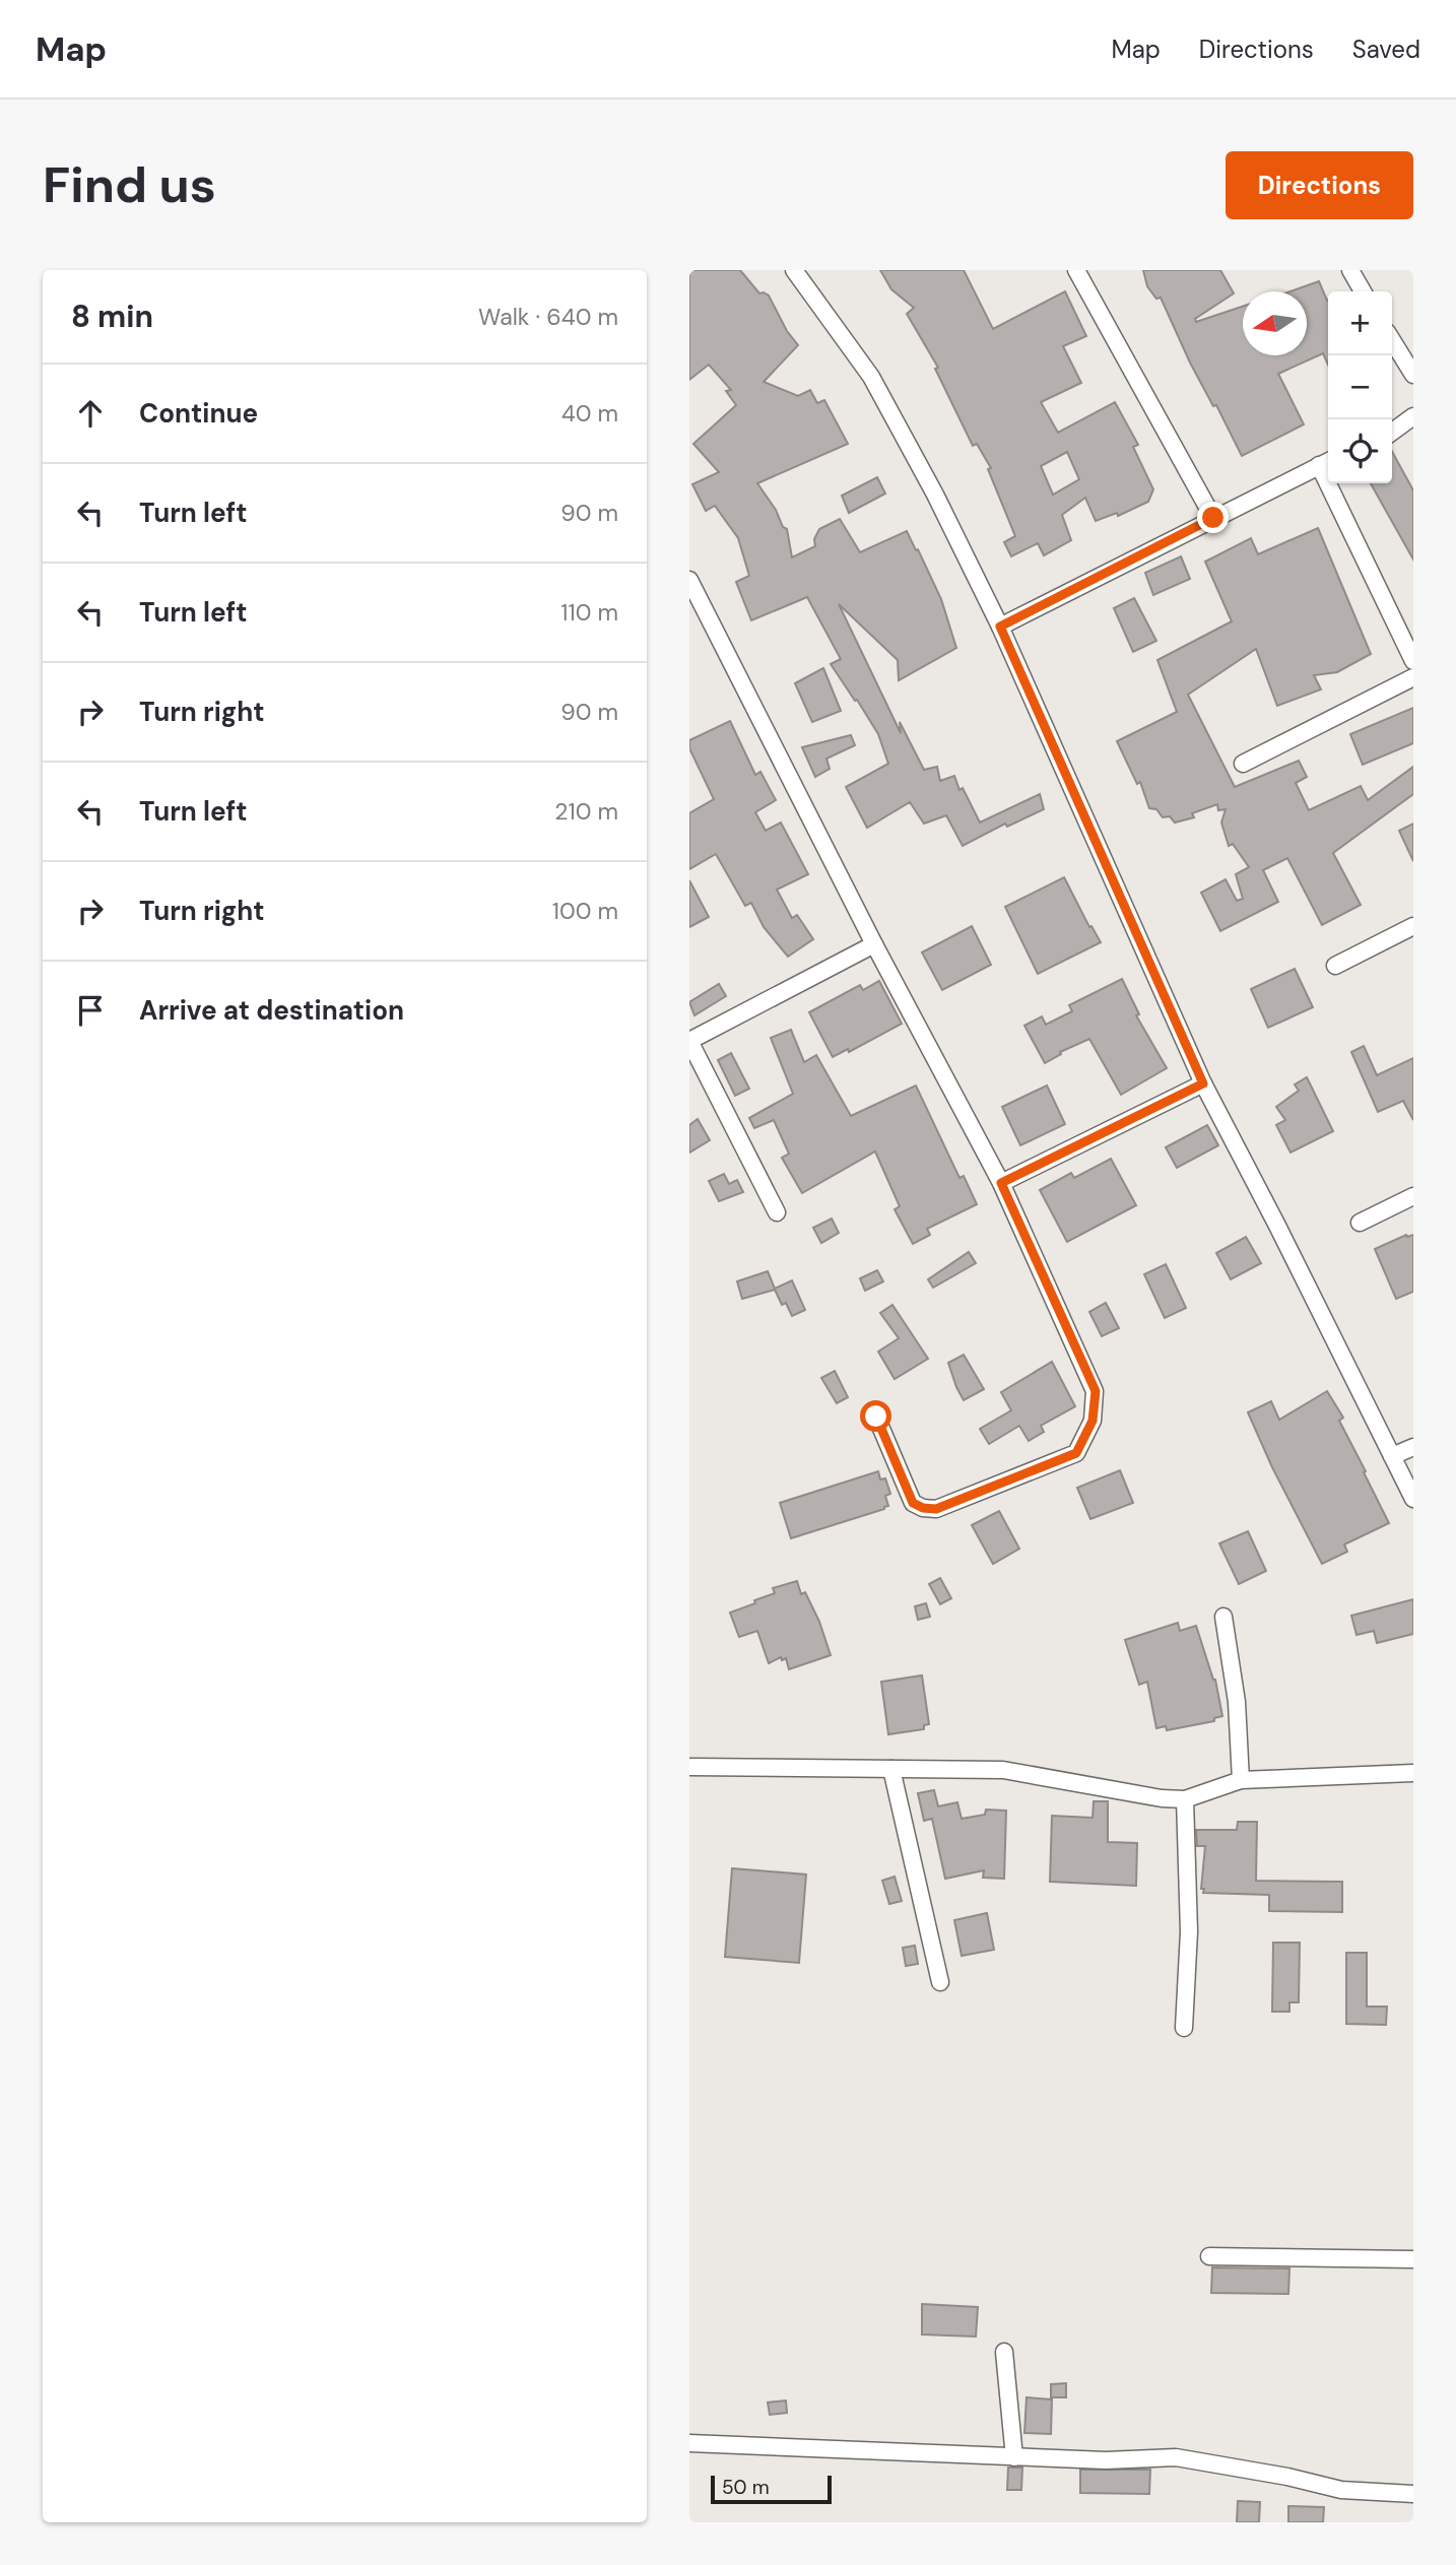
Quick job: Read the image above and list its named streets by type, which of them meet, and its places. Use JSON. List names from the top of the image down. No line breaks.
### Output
{"scale_bar":"50 m","north":"left","page":{"header":"Map","nav":["Map","Directions","Saved"],"buttons":"Directions","title":"Find us","heading":["8 min","Walk · 640 m"],"map_buttons":["+","−"],"list":[["Continue","40 m"],["Turn left","90 m"],["Turn left","110 m"],["Turn right","90 m"],["Turn left","210 m"],["Turn right","100 m"],"Arrive at destination"],"scale":"50 m"}}
